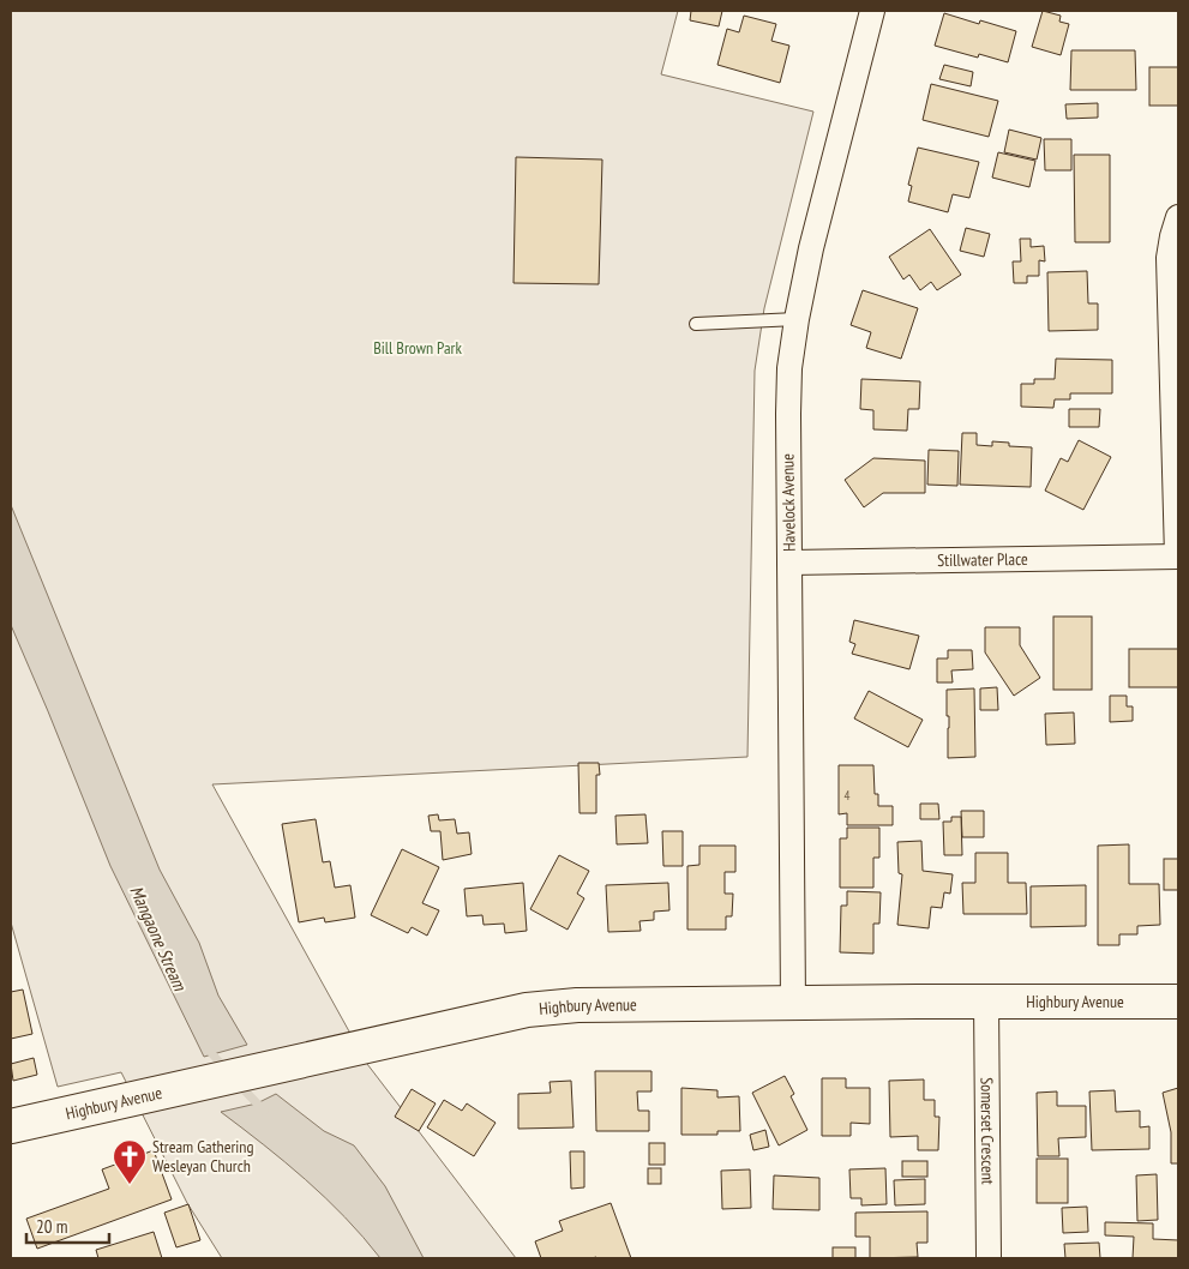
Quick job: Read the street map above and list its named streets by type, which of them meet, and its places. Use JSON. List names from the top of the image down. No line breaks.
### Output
{"streets":{"street":["Havelock Avenue","Stillwater Place","Highbury Avenue","Somerset Crescent"]},"crossings":[["Havelock Avenue","Stillwater Place"],["Havelock Avenue","Highbury Avenue"],["Highbury Avenue","Somerset Crescent"]],"water":["Mangaone Stream"],"parks":["Bill Brown Park"],"places":{"church":["Stream Gathering Wesleyan Church"]},"house_numbers":["4"],"scale_bar":"20 m"}
